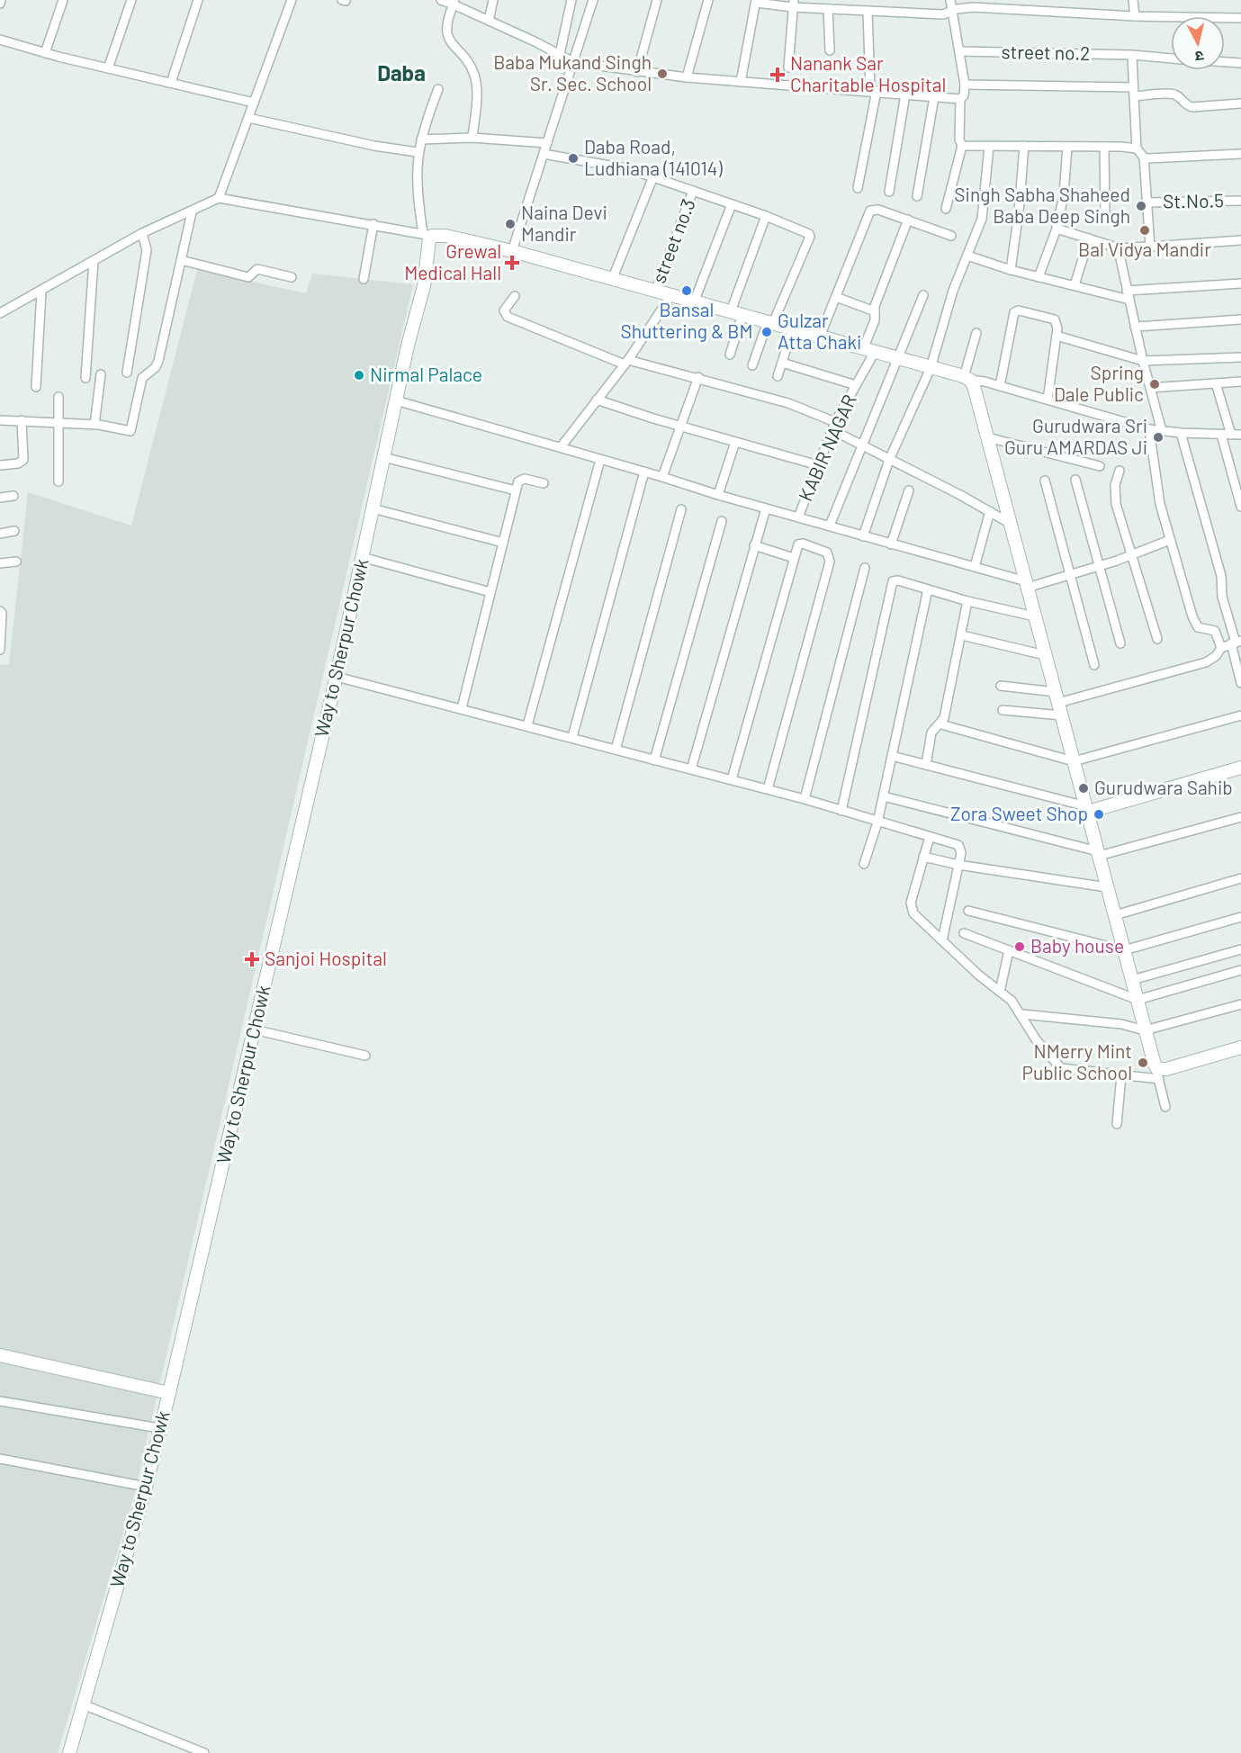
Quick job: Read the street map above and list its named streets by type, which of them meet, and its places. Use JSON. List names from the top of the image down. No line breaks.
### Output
{"streets":{"street":["street no.2","St.No.5","street no.3","KABIR NAGAR","Way to Sherpur Chowk"]},"districts":["Daba"],"places":{"other":["Baba Mukand Singh Sr. Sec. School","Daba Road, Ludhiana (141014)","Singh Sabha Shaheed Baba Deep Singh","Naina Devi Mandir","Bal Vidya Mandir","Bansal Shuttering & BM","Gulzar Atta Chaki","Nirmal Palace","Spring Dale Public","Gurudwara Sri Guru AMARDAS Ji","Gurudwara Sahib","Zora Sweet Shop","Baby house","NMerry Mint Public School"],"health":["Nanank Sar Charitable Hospital","Grewal Medical Hall","Sanjoi Hospital"]},"north":"bottom"}
